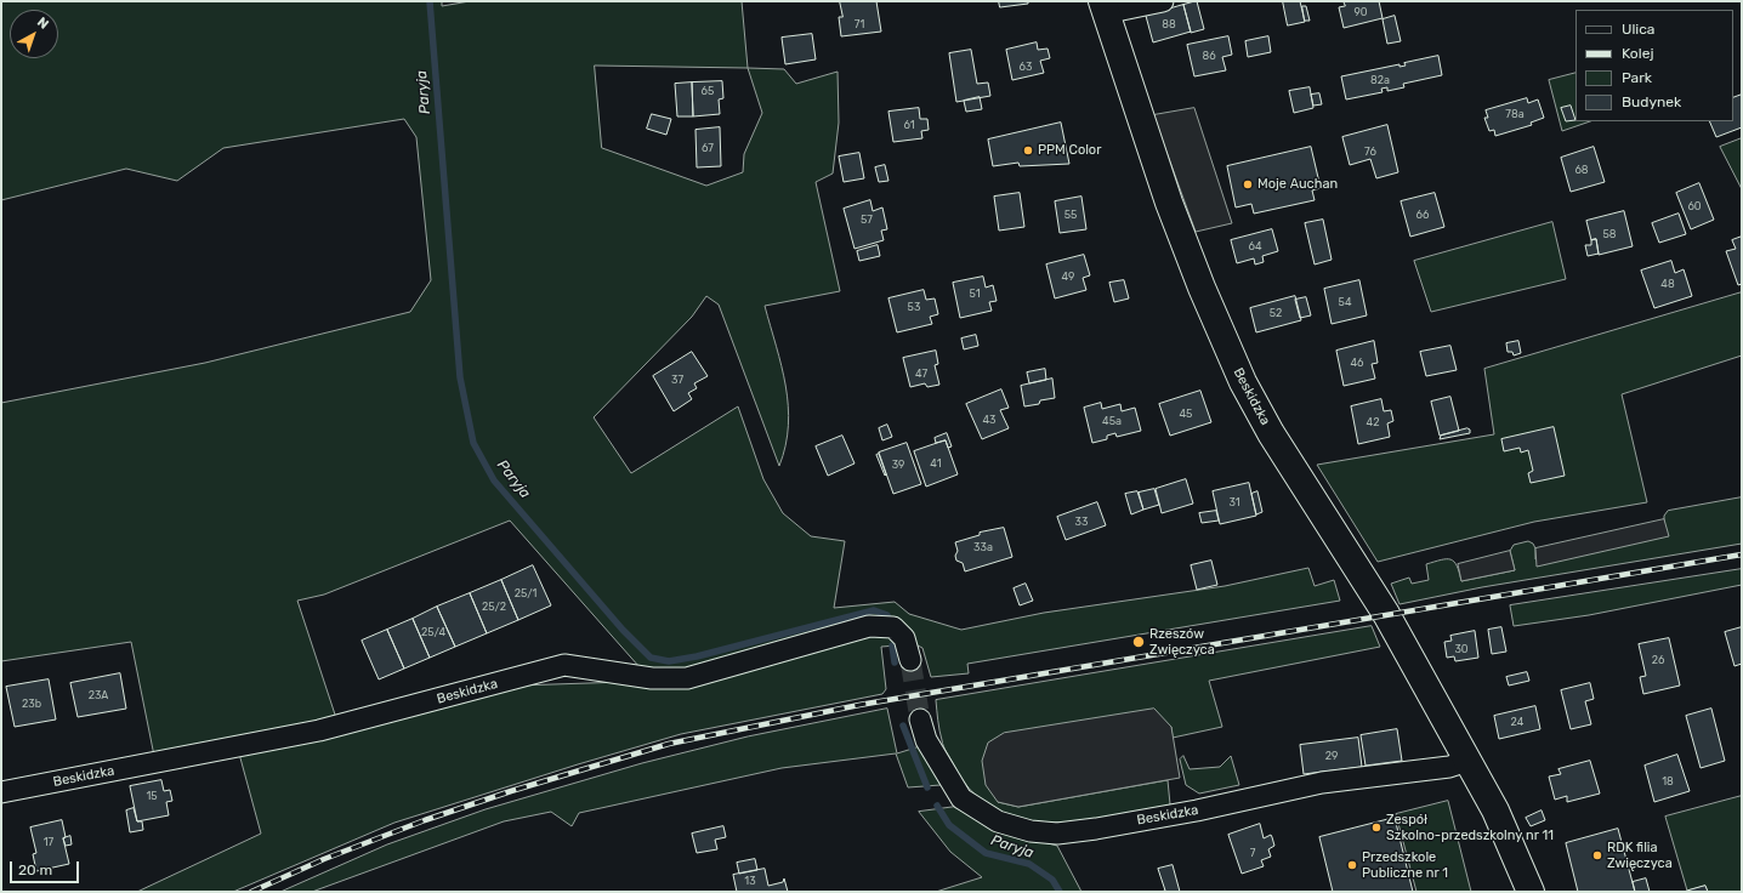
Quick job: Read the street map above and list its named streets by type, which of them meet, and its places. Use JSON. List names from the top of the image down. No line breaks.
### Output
{"streets":{"street":["Beskidzka"]},"water":["Paryja"],"places":["PPM Color","Moje Auchan","Rzeszów Zwięczyca","Zespół Szkolno-przedszkolny nr 11","RDK filia Zwięczyca","Przedszkole Publiczne nr 1"],"house_numbers":["90","71","88","86","63","82a","65","78a","61","67","76","68","60","55","66","57","58","64","49","48","51","54","53","52","46","47","37","45","43","45a","42","41","39","31","33","33a","25/1","25/2","25/4","30","26","23A","23b","24","29","18","15","17","7","13"],"legend":["Ulica","Kolej","Park","Budynek"],"scale_bar":"20 m","north":"top right"}
